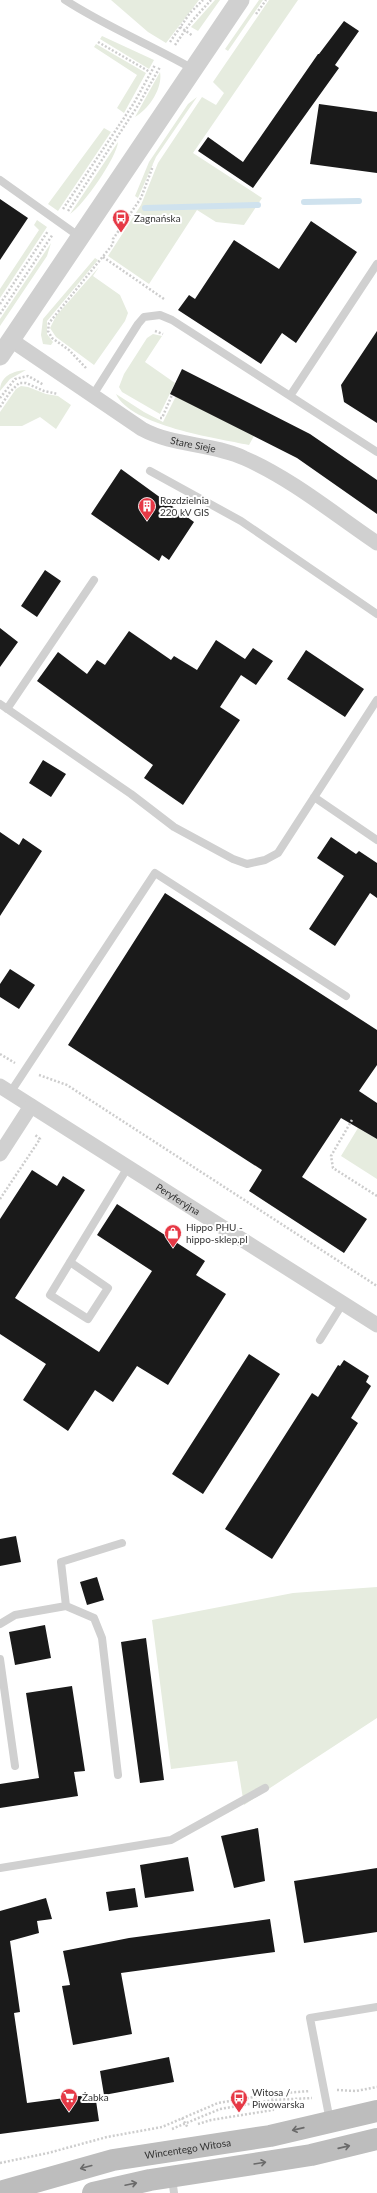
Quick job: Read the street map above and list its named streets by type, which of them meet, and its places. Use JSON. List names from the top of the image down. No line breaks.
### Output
{"streets":{"main road":["Wincentego Witosa"],"street":["Stare Sieje","Peryferyjna"]},"places":{"bus stop":["Zagnańska","Witosa / Piwowarska"],"building":["Rozdzielnia 220 kV GIS"],"shop":["Hippo PHU - hippo-sklep.pl"],"supermarket":["Żabka"]}}
